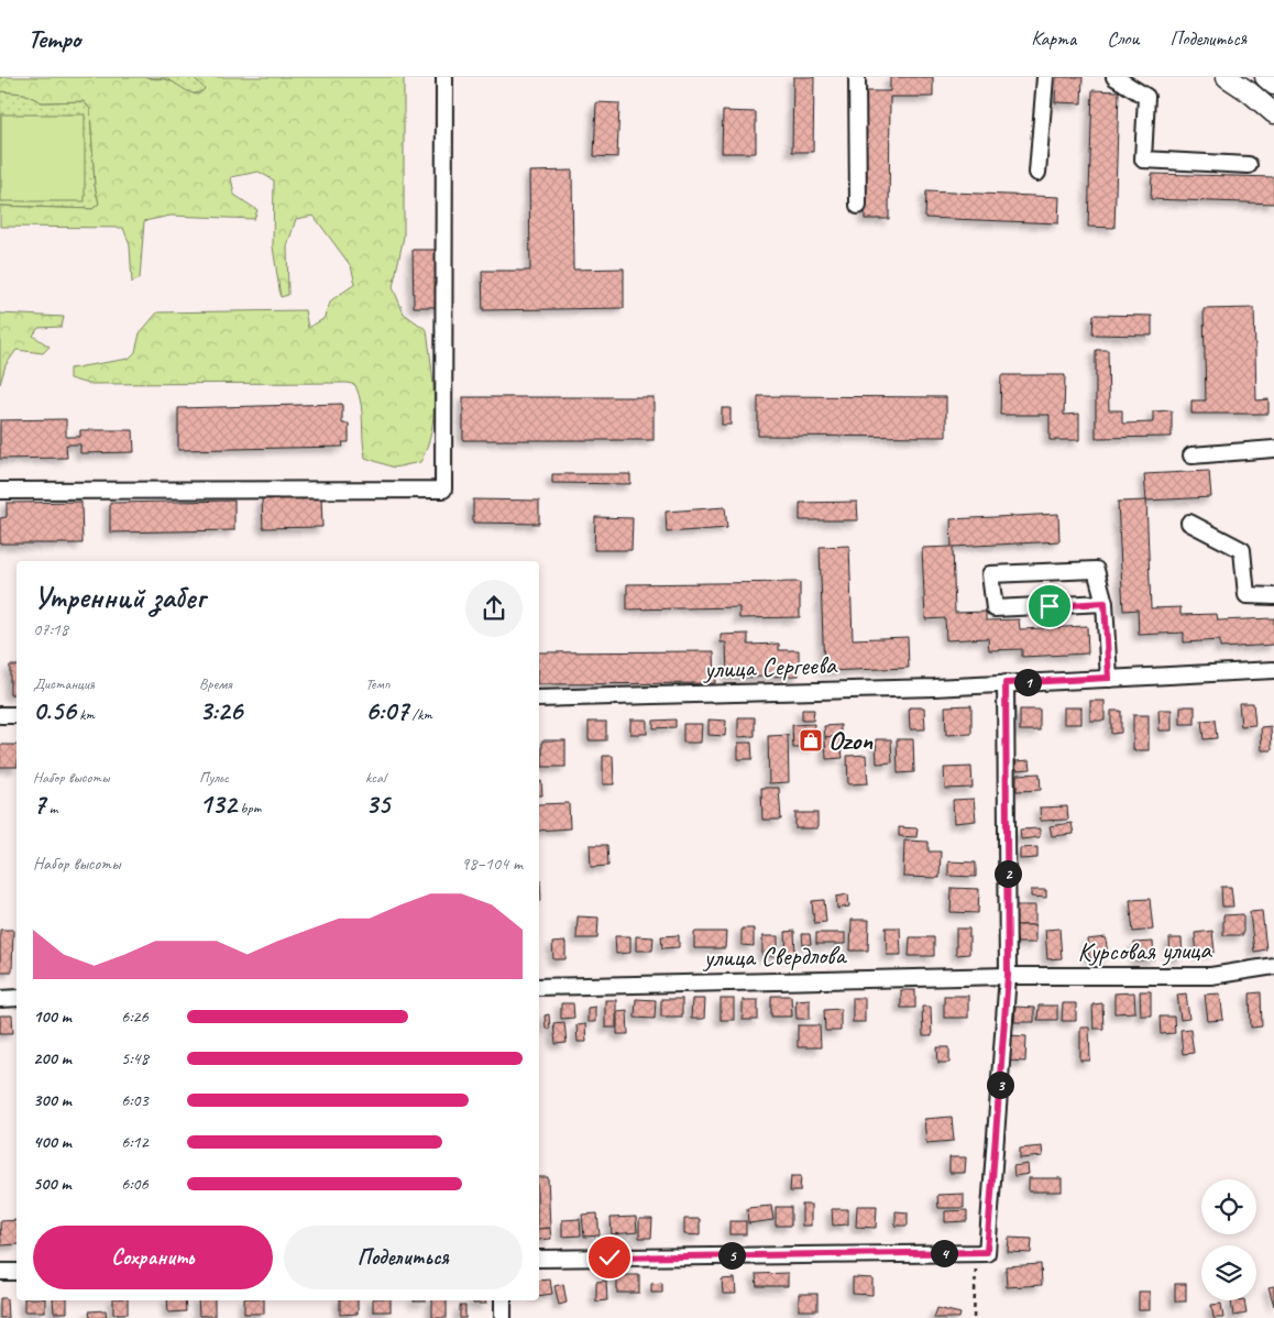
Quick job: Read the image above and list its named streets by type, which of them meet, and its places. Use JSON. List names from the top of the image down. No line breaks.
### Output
{"streets":{"street":["улица Сергеева","Курсовая улица","улица Свердлова"]},"crossings":[["Курсовая улица","улица Свердлова"]],"places":{"shop":["Ozon"]},"page":{"header":"Tempo","nav":["Карта","Слои","Поделиться"],"heading":["Утренний забег","07:18"],"stats":[["Дистанция","0.56 km"],["Время","3:26"],["Темп","6:07 /km"],["Набор высоты","7 m"],["Пульс","132 bpm"],["kcal","35"]],"pins":["1","2","3","4","5"],"chart":["Набор высоты","98–104 m"],"list":[{"name":"100 m","note":"6:26"},{"name":"200 m","note":"5:48"},{"name":"300 m","note":"6:03"},{"name":"400 m","note":"6:12"},{"name":"500 m","note":"6:06"}],"buttons":["Сохранить","Поделиться"]}}
